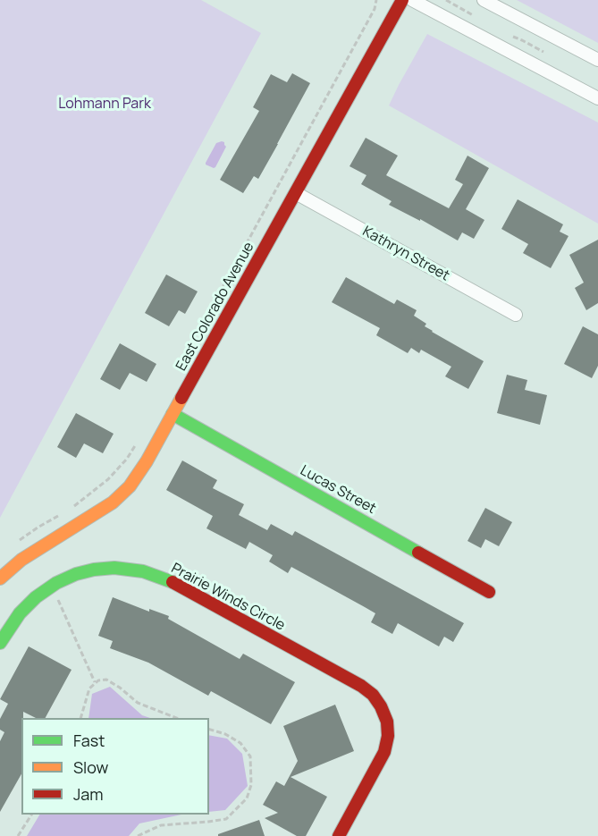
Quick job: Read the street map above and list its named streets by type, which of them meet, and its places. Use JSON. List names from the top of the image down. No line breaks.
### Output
{"streets":{"street":["Kathryn Street","East Colorado Avenue","Lucas Street","Prairie Winds Circle"]},"crossings":[["Kathryn Street","East Colorado Avenue"],["East Colorado Avenue","Lucas Street"]],"parks":["Lohmann Park"],"legend":["Fast","Slow","Jam"]}
